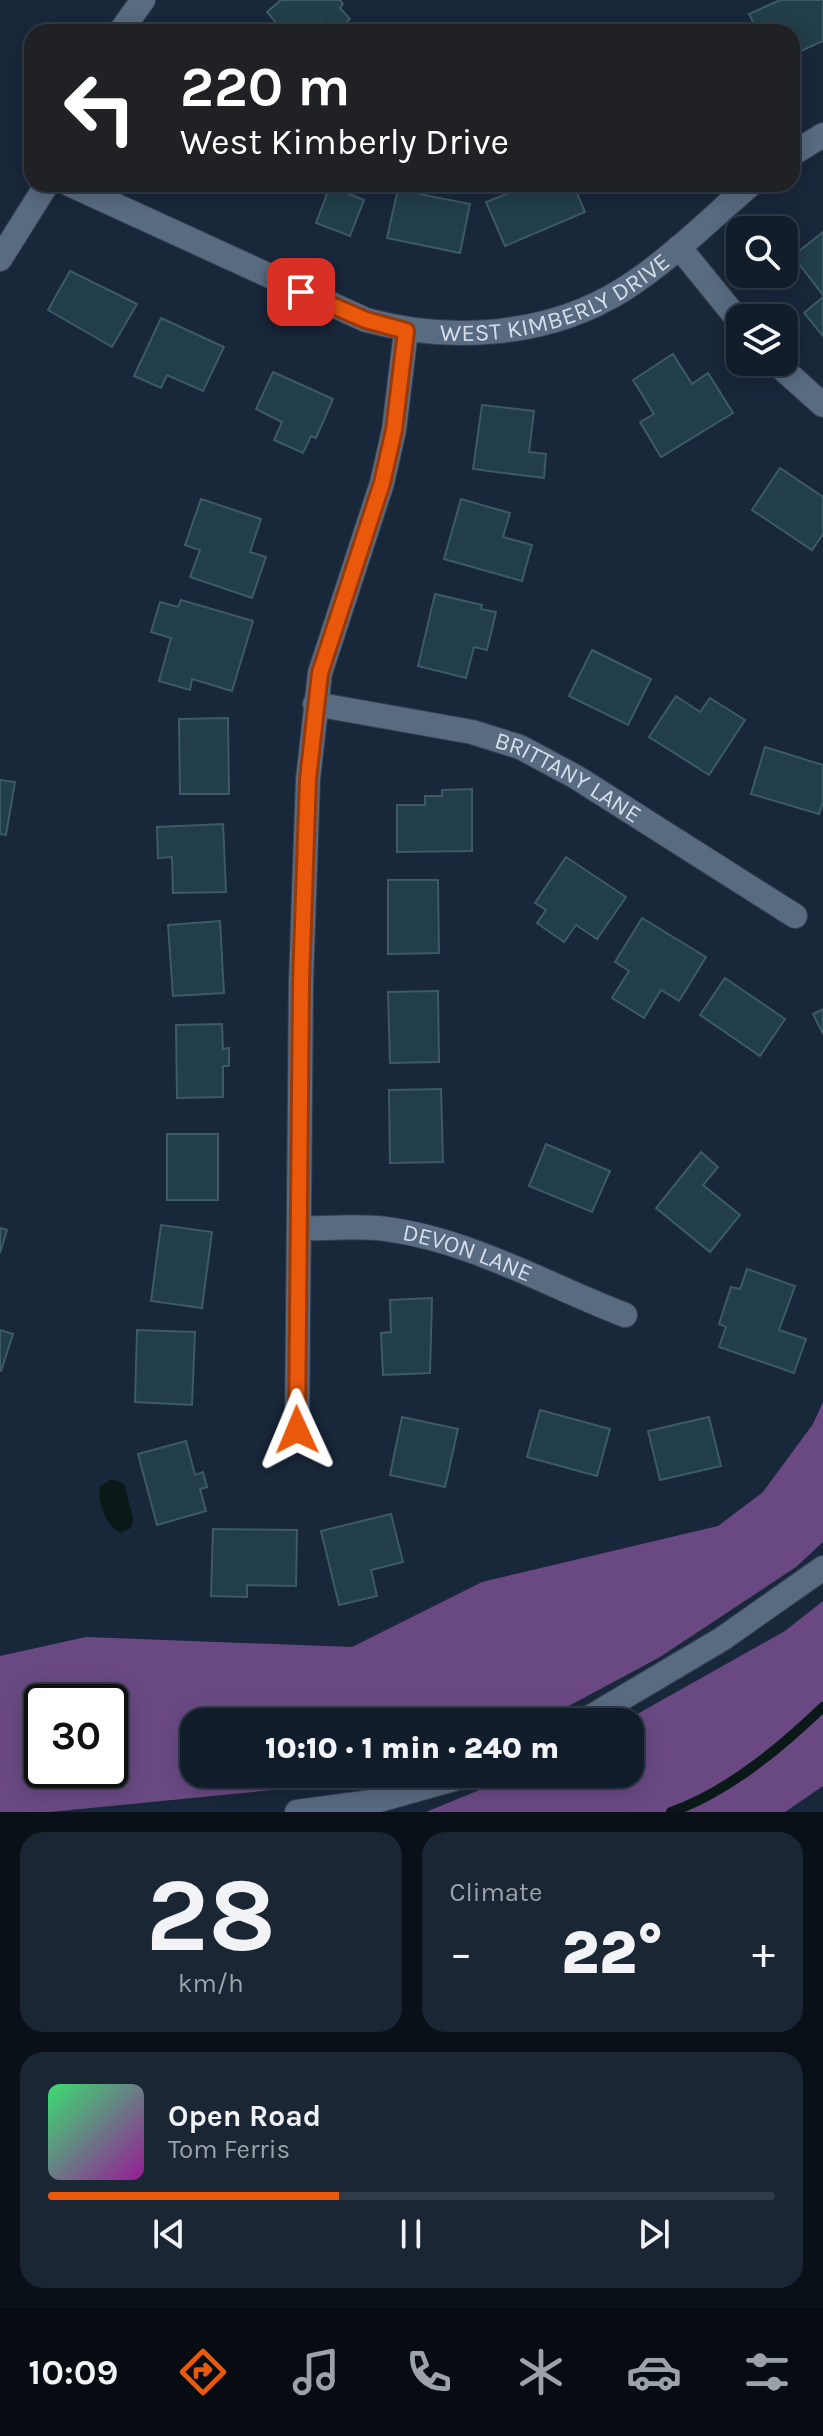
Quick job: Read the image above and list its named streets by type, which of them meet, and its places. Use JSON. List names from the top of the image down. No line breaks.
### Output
{"streets":{"street":["WEST KIMBERLY DRIVE","BRITTANY LANE","DEVON LANE"]},"page":{"turn":["220 m","West Kimberly Drive"],"limit":"30","trip":"10:10 · 1 min · 240 m","tile":[["28","km/h"],"Climate"],"heat":["−","22°","+"],"song":["Open Road","Tom Ferris"],"tabs":"10:09"}}
